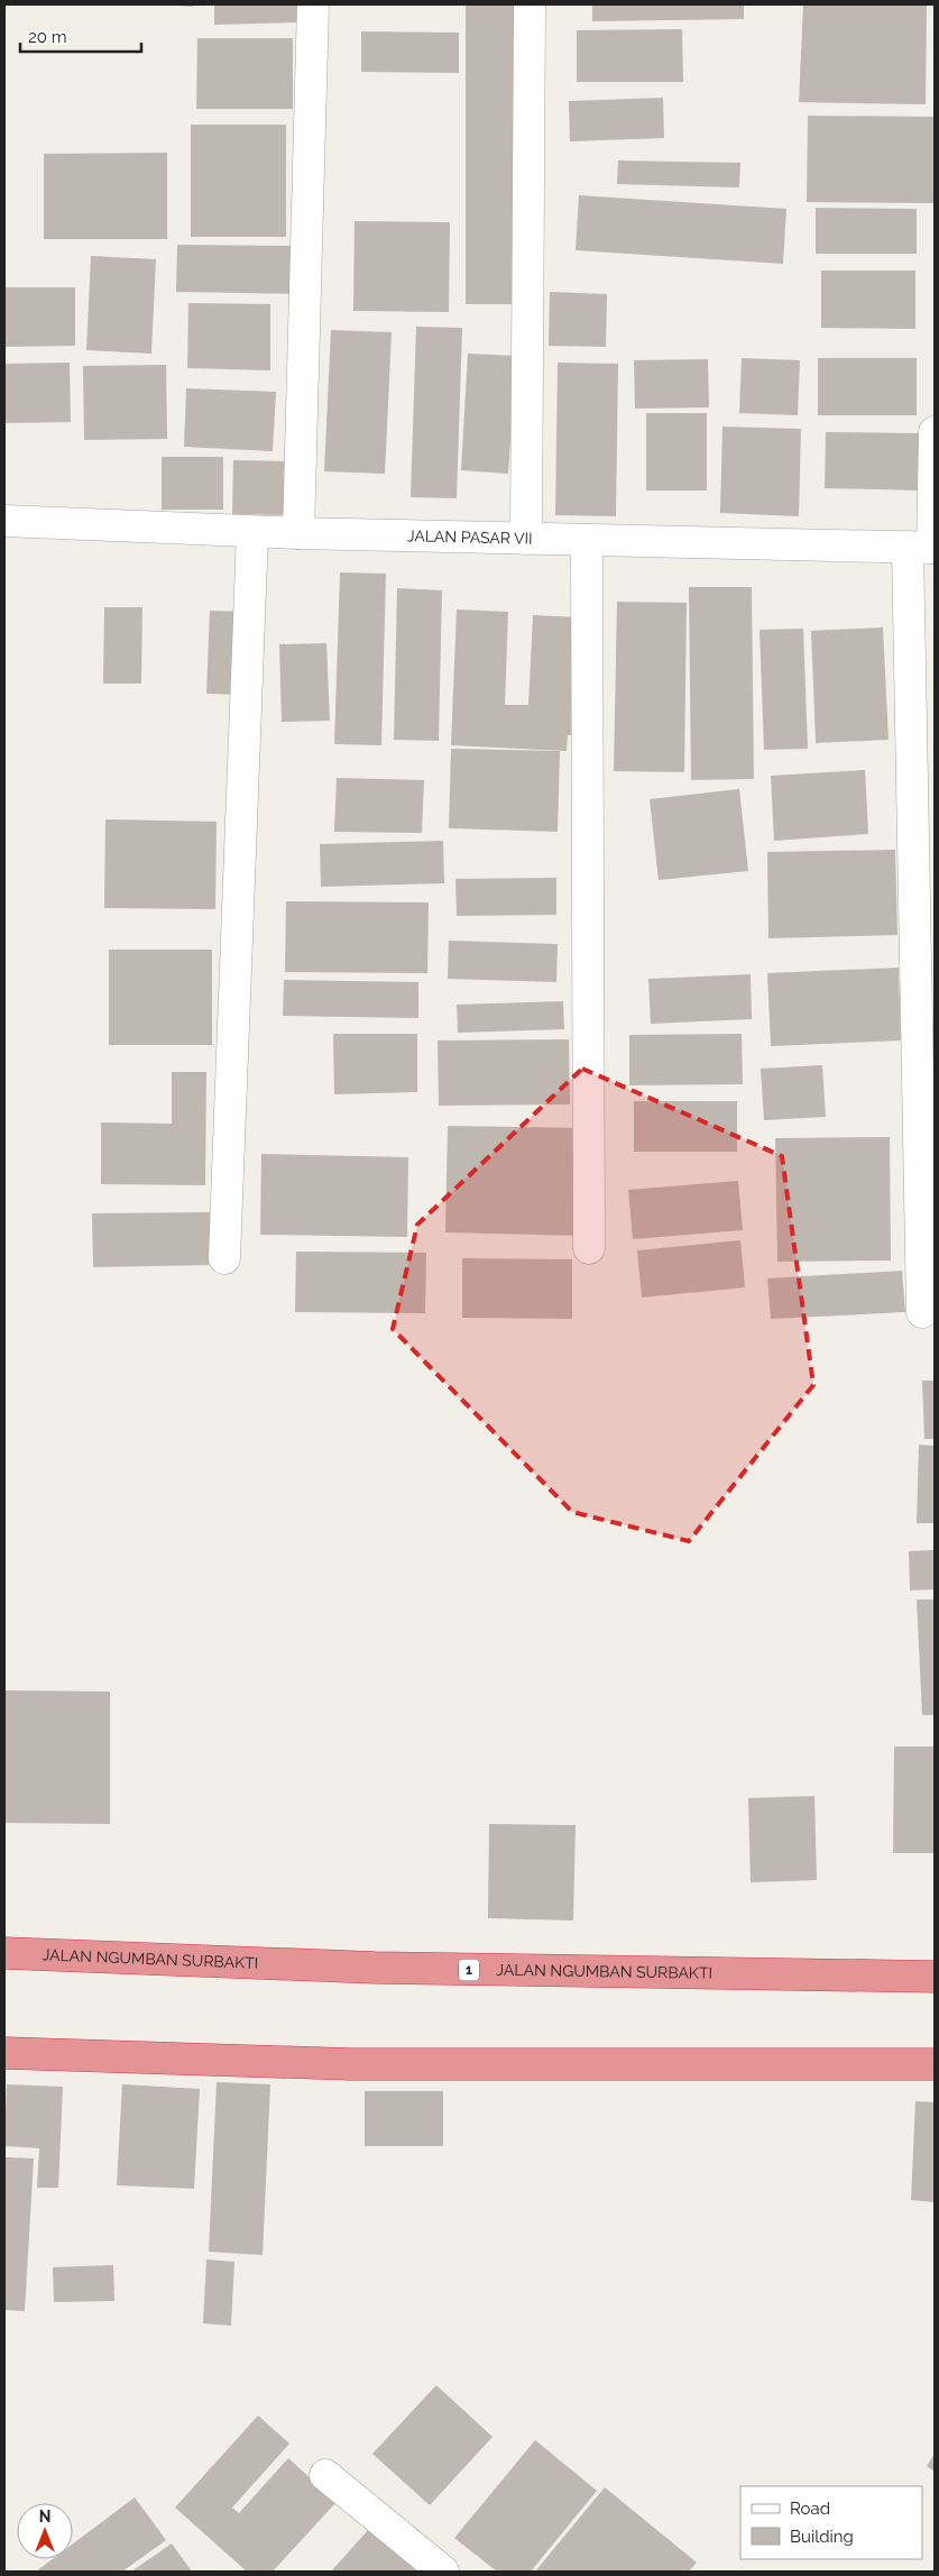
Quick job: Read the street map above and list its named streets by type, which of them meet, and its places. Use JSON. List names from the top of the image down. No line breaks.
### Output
{"streets":{"highway":["JALAN NGUMBAN SURBAKTI","1"],"street":["JALAN PASAR VII"]},"legend":["Road","Building"],"scale_bar":"20 m","north":"top"}
